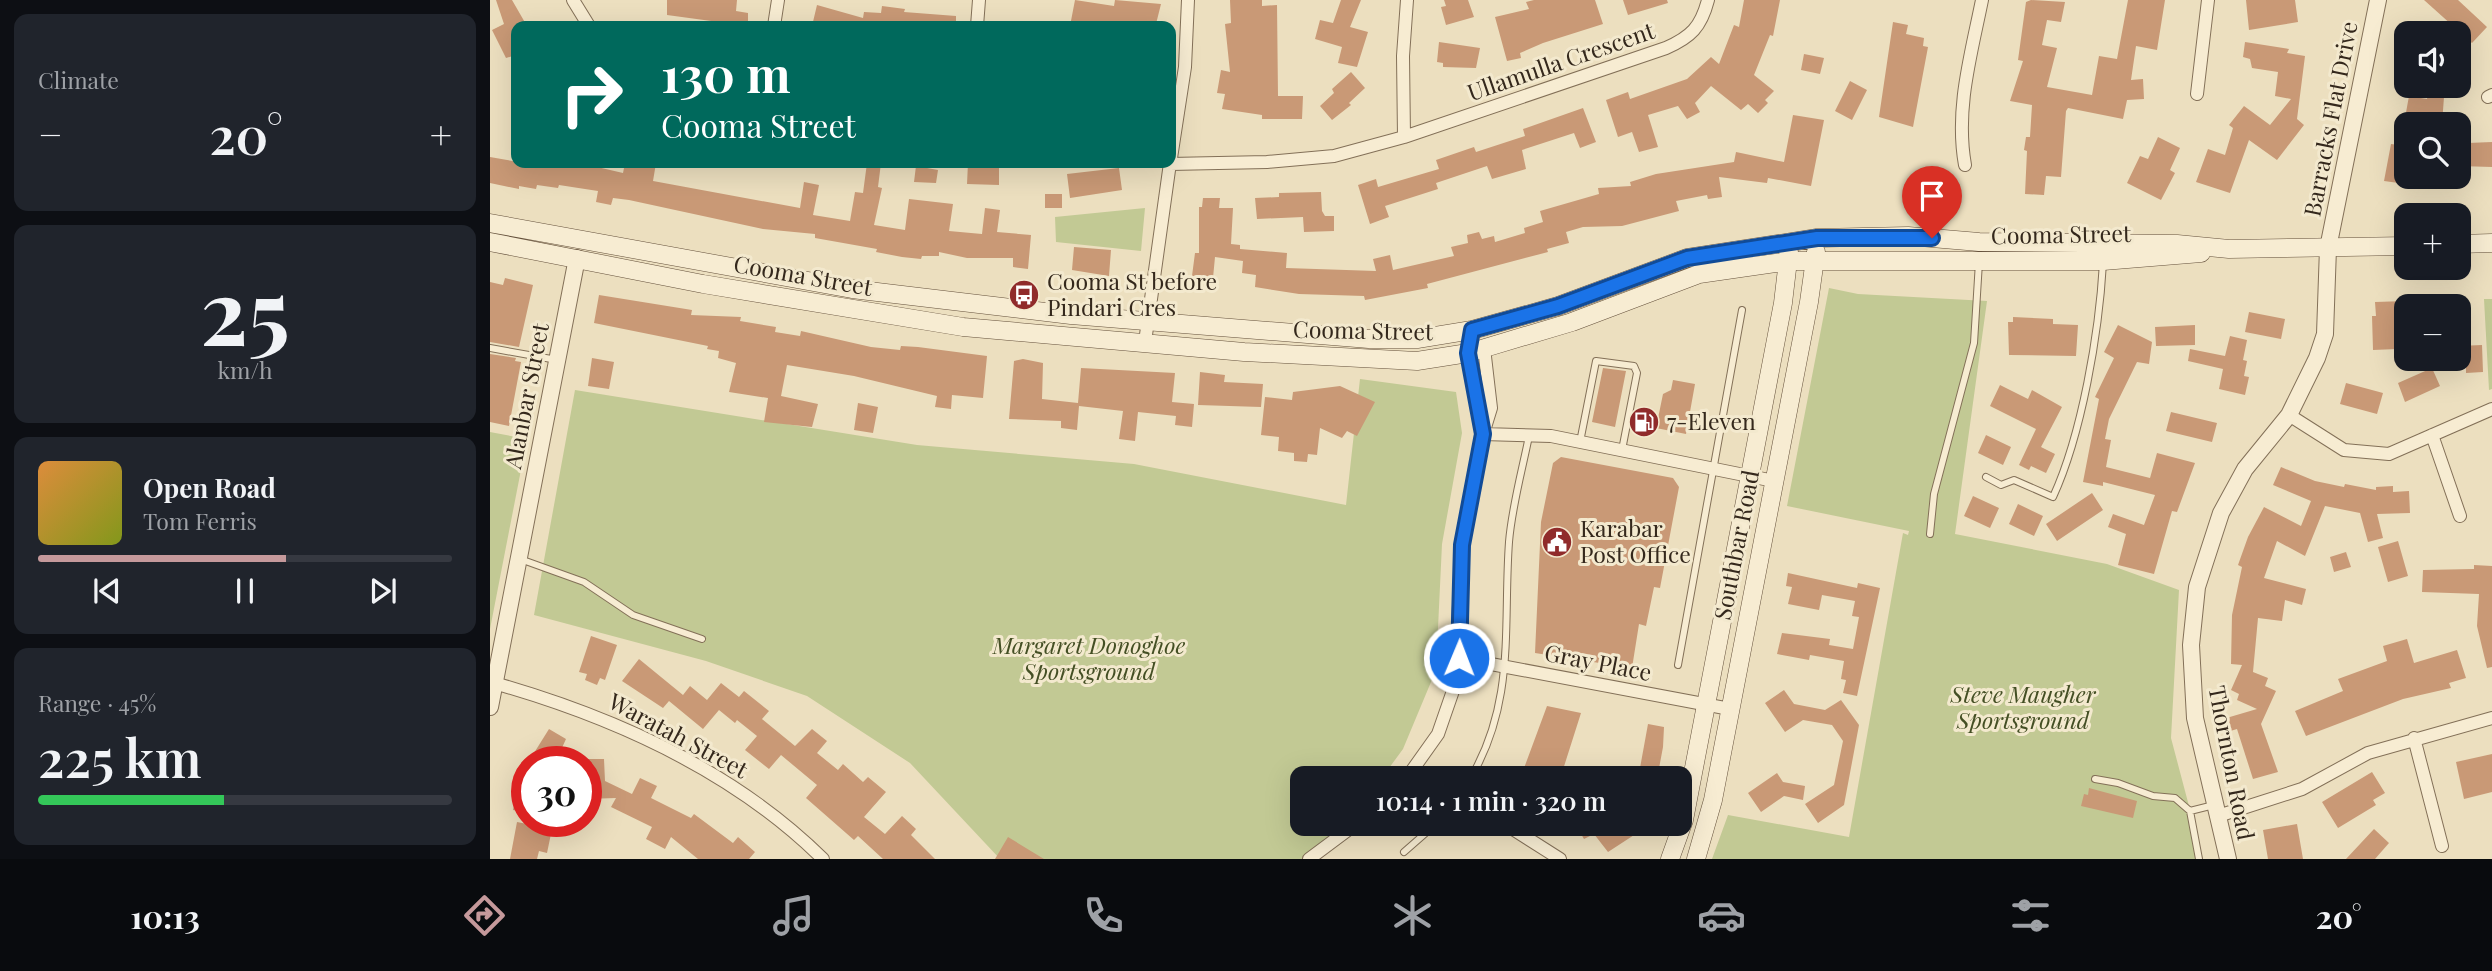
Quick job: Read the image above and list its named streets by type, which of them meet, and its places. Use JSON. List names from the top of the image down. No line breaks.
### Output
{"streets":{"main road":["Cooma Street","Southbar Road"],"street":["Ullamulla Crescent","Barracks Flat Drive","Alanbar Street","Gray Place","Waratah Street","Thornton Road"]},"crossings":[["Barracks Flat Drive","Cooma Street"],["Barracks Flat Drive","Thornton Road"],["Cooma Street","Alanbar Street"],["Cooma Street","Southbar Road"],["Cooma Street","Thornton Road"],["Alanbar Street","Waratah Street"],["Southbar Road","Gray Place"]],"parks":["Margaret Donoghoe Sportsground","Steve Maugher Sportsground"],"places":{"bus stop":["Cooma St before Pindari Cres"],"fuel station":["7-Eleven"],"public building":["Karabar Post Office"]},"page":{"tile":["Climate",["25","km/h"],["Range · 45%","225 km"]],"map_buttons":["+","−"],"turn":["130 m","Cooma Street"],"heat":["−","20°","+"],"song":["Open Road","Tom Ferris"],"limit":"30","trip":"10:14 · 1 min · 320 m","tabs":["10:13","20°"]}}
